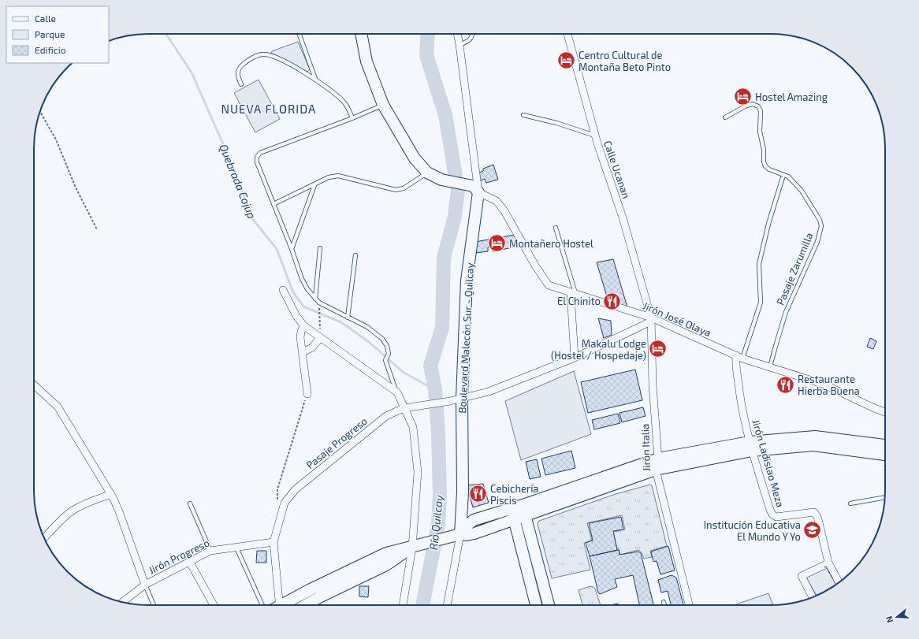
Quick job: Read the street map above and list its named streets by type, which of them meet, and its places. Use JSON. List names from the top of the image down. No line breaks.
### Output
{"streets":{"main road":["Boulevard Malecón Sur - Quilcay"],"street":["Calle Ucanan","Jirón José Olaya","Pasaje Progreso","Jirón Italia","Jirón Ladislao Meza","Jirón Progreso"],"lane":["Pasaje Zarumilla"]},"crossings":[["Calle Ucanan","Jirón José Olaya"],["Calle Ucanan","Jirón Italia"],["Pasaje Zarumilla","Jirón José Olaya"],["Jirón José Olaya","Boulevard Malecón Sur - Quilcay"],["Jirón José Olaya","Pasaje Progreso"],["Jirón José Olaya","Jirón Italia"],["Jirón José Olaya","Jirón Ladislao Meza"]],"districts":["NUEVA FLORIDA"],"water":["Quebrada Cojup","Río Quilcay"],"places":{"hotel":["Centro Cultural de Montaña Beto Pinto","Hostel Amazing","Montañero Hostel","Makalu Lodge (Hostel / Hospedaje)"],"restaurant":["El Chinito","Restaurante Hierba Buena","Cebichería Piscis"],"school or university":["Institución Educativa El Mundo Y Yo"]},"legend":["Calle","Parque","Edificio"],"north":"left"}
